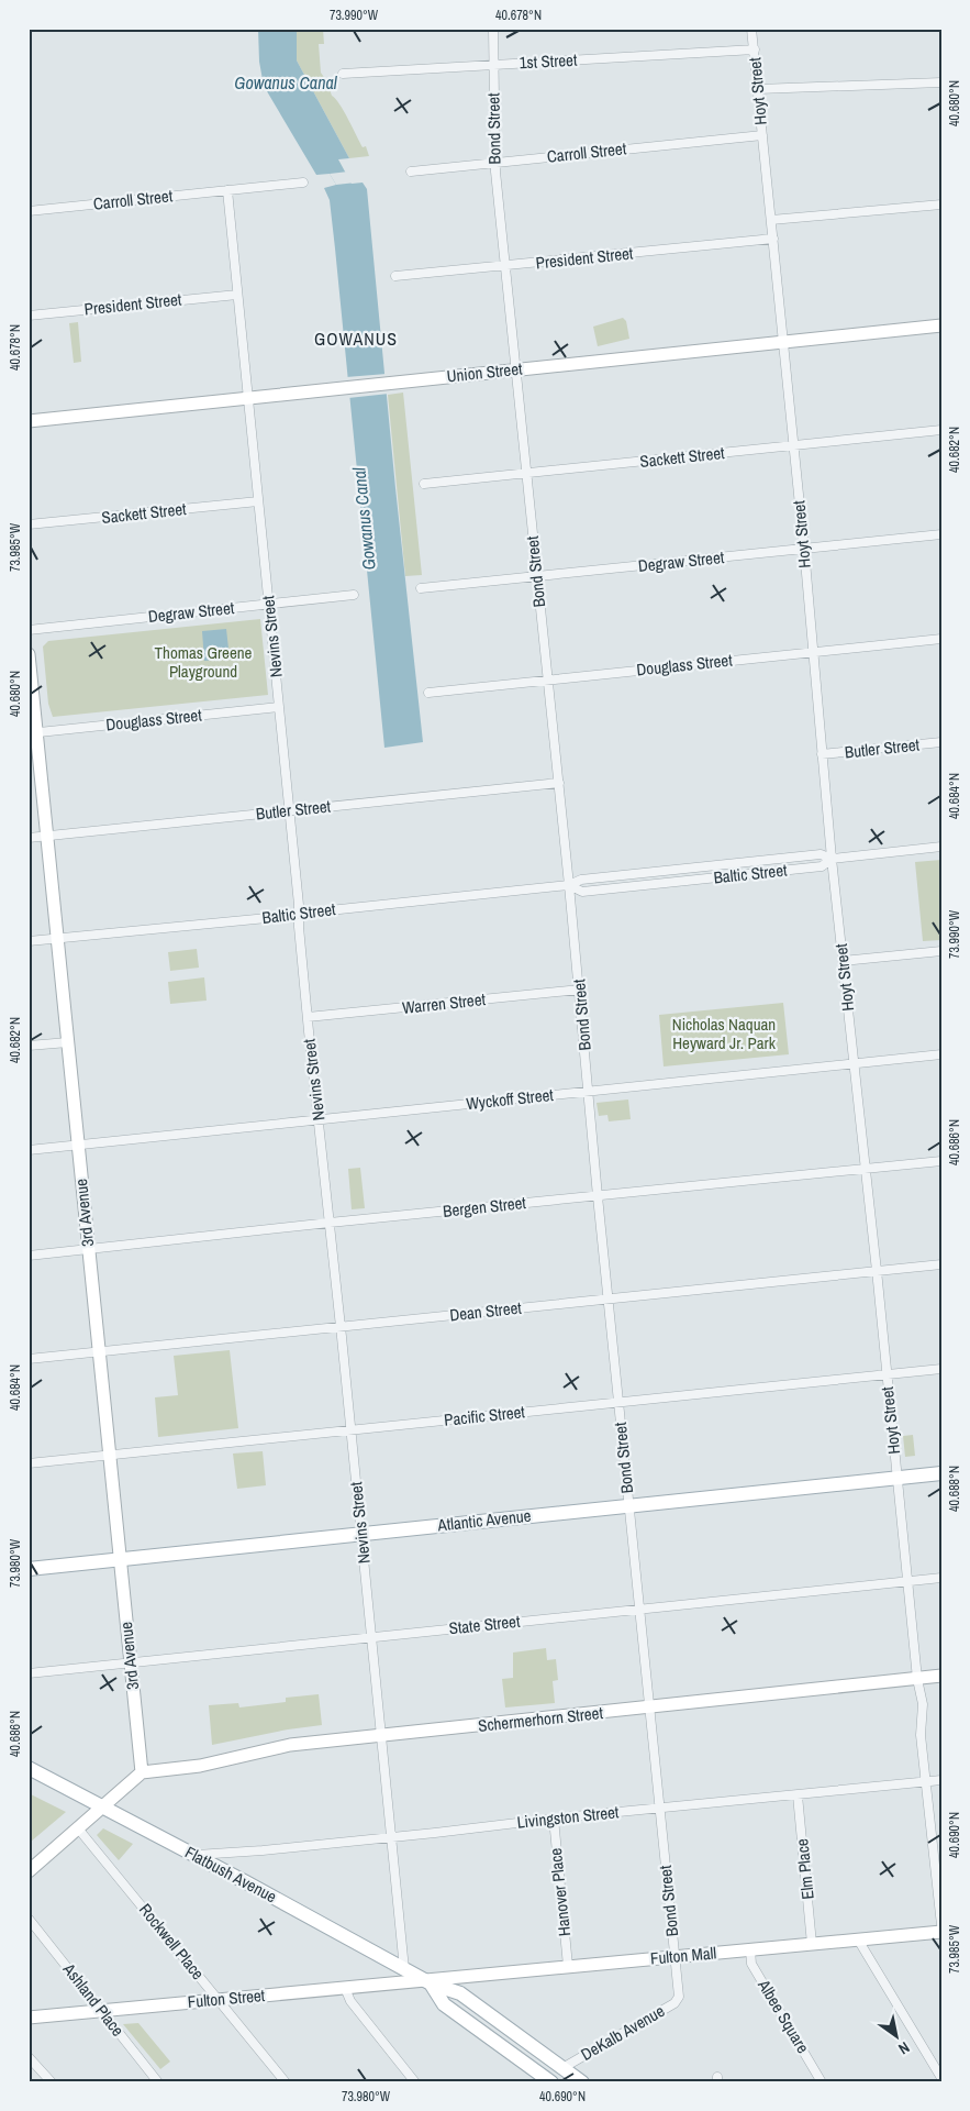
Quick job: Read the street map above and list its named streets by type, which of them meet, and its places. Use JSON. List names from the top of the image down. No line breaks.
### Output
{"streets":{"main road":["Union Street","3rd Avenue","Atlantic Avenue","Schermerhorn Street","Flatbush Avenue","Fulton Mall","Fulton Street","DeKalb Avenue"],"street":["1st Street","Hoyt Street","Bond Street","Carroll Street","President Street","Sackett Street","Degraw Street","Nevins Street","Douglass Street","Butler Street","Baltic Street","Warren Street","Wyckoff Street","Bergen Street","Dean Street","Pacific Street","State Street","Livingston Street","Elm Place","Hanover Place","Rockwell Place","Ashland Place","Albee Square"]},"crossings":[["1st Street","Hoyt Street"],["1st Street","Bond Street"],["Hoyt Street","Carroll Street"],["Hoyt Street","President Street"],["Hoyt Street","Union Street"],["Hoyt Street","Sackett Street"],["Hoyt Street","Degraw Street"],["Hoyt Street","Douglass Street"],["Hoyt Street","Butler Street"],["Hoyt Street","Baltic Street"],["Hoyt Street","Wyckoff Street"],["Hoyt Street","Bergen Street"],["Hoyt Street","Dean Street"],["Hoyt Street","Pacific Street"],["Hoyt Street","Atlantic Avenue"],["Hoyt Street","State Street"],["Hoyt Street","Schermerhorn Street"],["Hoyt Street","Livingston Street"],["Bond Street","Carroll Street"],["Bond Street","President Street"],["Bond Street","Union Street"],["Bond Street","Sackett Street"],["Bond Street","Degraw Street"],["Bond Street","Douglass Street"],["Bond Street","Butler Street"],["Bond Street","Baltic Street"],["Bond Street","Warren Street"],["Bond Street","Wyckoff Street"],["Bond Street","Bergen Street"],["Bond Street","Dean Street"],["Bond Street","Pacific Street"],["Bond Street","Atlantic Avenue"],["Bond Street","State Street"],["Bond Street","Schermerhorn Street"],["Bond Street","Livingston Street"],["Bond Street","Fulton Mall"],["Bond Street","DeKalb Avenue"],["Carroll Street","Nevins Street"],["President Street","Nevins Street"],["Union Street","Nevins Street"],["Sackett Street","Nevins Street"],["Degraw Street","Nevins Street"],["Nevins Street","Douglass Street"],["Nevins Street","Butler Street"],["Nevins Street","Baltic Street"],["Nevins Street","Warren Street"],["Nevins Street","Wyckoff Street"],["Nevins Street","Bergen Street"],["Nevins Street","Dean Street"],["Nevins Street","Pacific Street"],["Nevins Street","Atlantic Avenue"],["Nevins Street","State Street"],["Nevins Street","Schermerhorn Street"],["Nevins Street","Livingston Street"],["Nevins Street","Flatbush Avenue"],["Douglass Street","3rd Avenue"],["Butler Street","3rd Avenue"],["Baltic Street","3rd Avenue"],["Wyckoff Street","3rd Avenue"],["Bergen Street","3rd Avenue"],["3rd Avenue","Dean Street"],["3rd Avenue","Pacific Street"],["3rd Avenue","Atlantic Avenue"],["3rd Avenue","State Street"],["3rd Avenue","Schermerhorn Street"],["Livingston Street","Elm Place"],["Livingston Street","Flatbush Avenue"],["Livingston Street","Hanover Place"],["Elm Place","Fulton Mall"],["Flatbush Avenue","Fulton Mall"],["Flatbush Avenue","Fulton Street"],["Flatbush Avenue","DeKalb Avenue"],["Hanover Place","Fulton Mall"],["Rockwell Place","Fulton Street"],["Fulton Mall","Fulton Street"],["Fulton Mall","Albee Square"],["Fulton Street","Ashland Place"]],"districts":["GOWANUS"],"water":["Gowanus Canal"],"parks":["Thomas Greene Playground","Nicholas Naquan Heyward Jr. Park"],"north":"bottom right","coordinates":["73.990°W","40.678°N","40.680°N","40.682°N","73.985°W","40.684°N","40.686°N","40.688°N","73.980°W","40.690°N"]}
